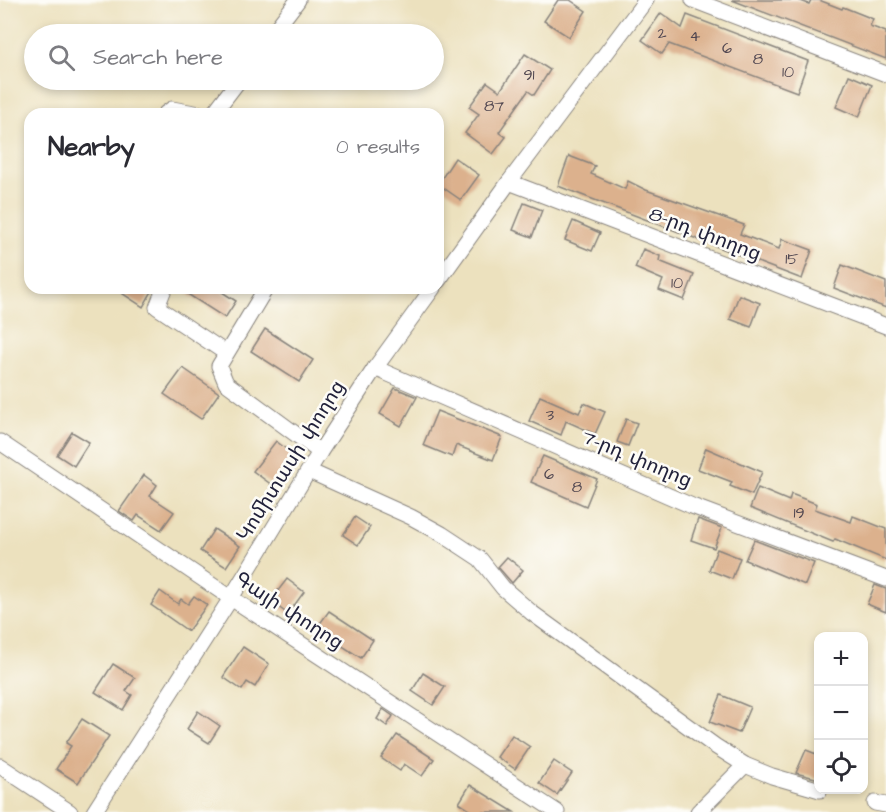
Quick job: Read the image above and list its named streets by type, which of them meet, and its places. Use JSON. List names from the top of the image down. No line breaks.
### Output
{"streets":{"street":["8-րդ փողոց","7-րդ փողոց","Կոմիտասի փողոց","Գայի փողոց"]},"crossings":[["7-րդ փողոց","Կոմիտասի փողոց"],["Կոմիտասի փողոց","Գայի փողոց"]],"house_numbers":["2","4","6","8","10","91","87","15","10","3","6","8","19"],"page":{"search":"Search here","heading":["Nearby","0 results"],"map_buttons":["+","−"]}}
